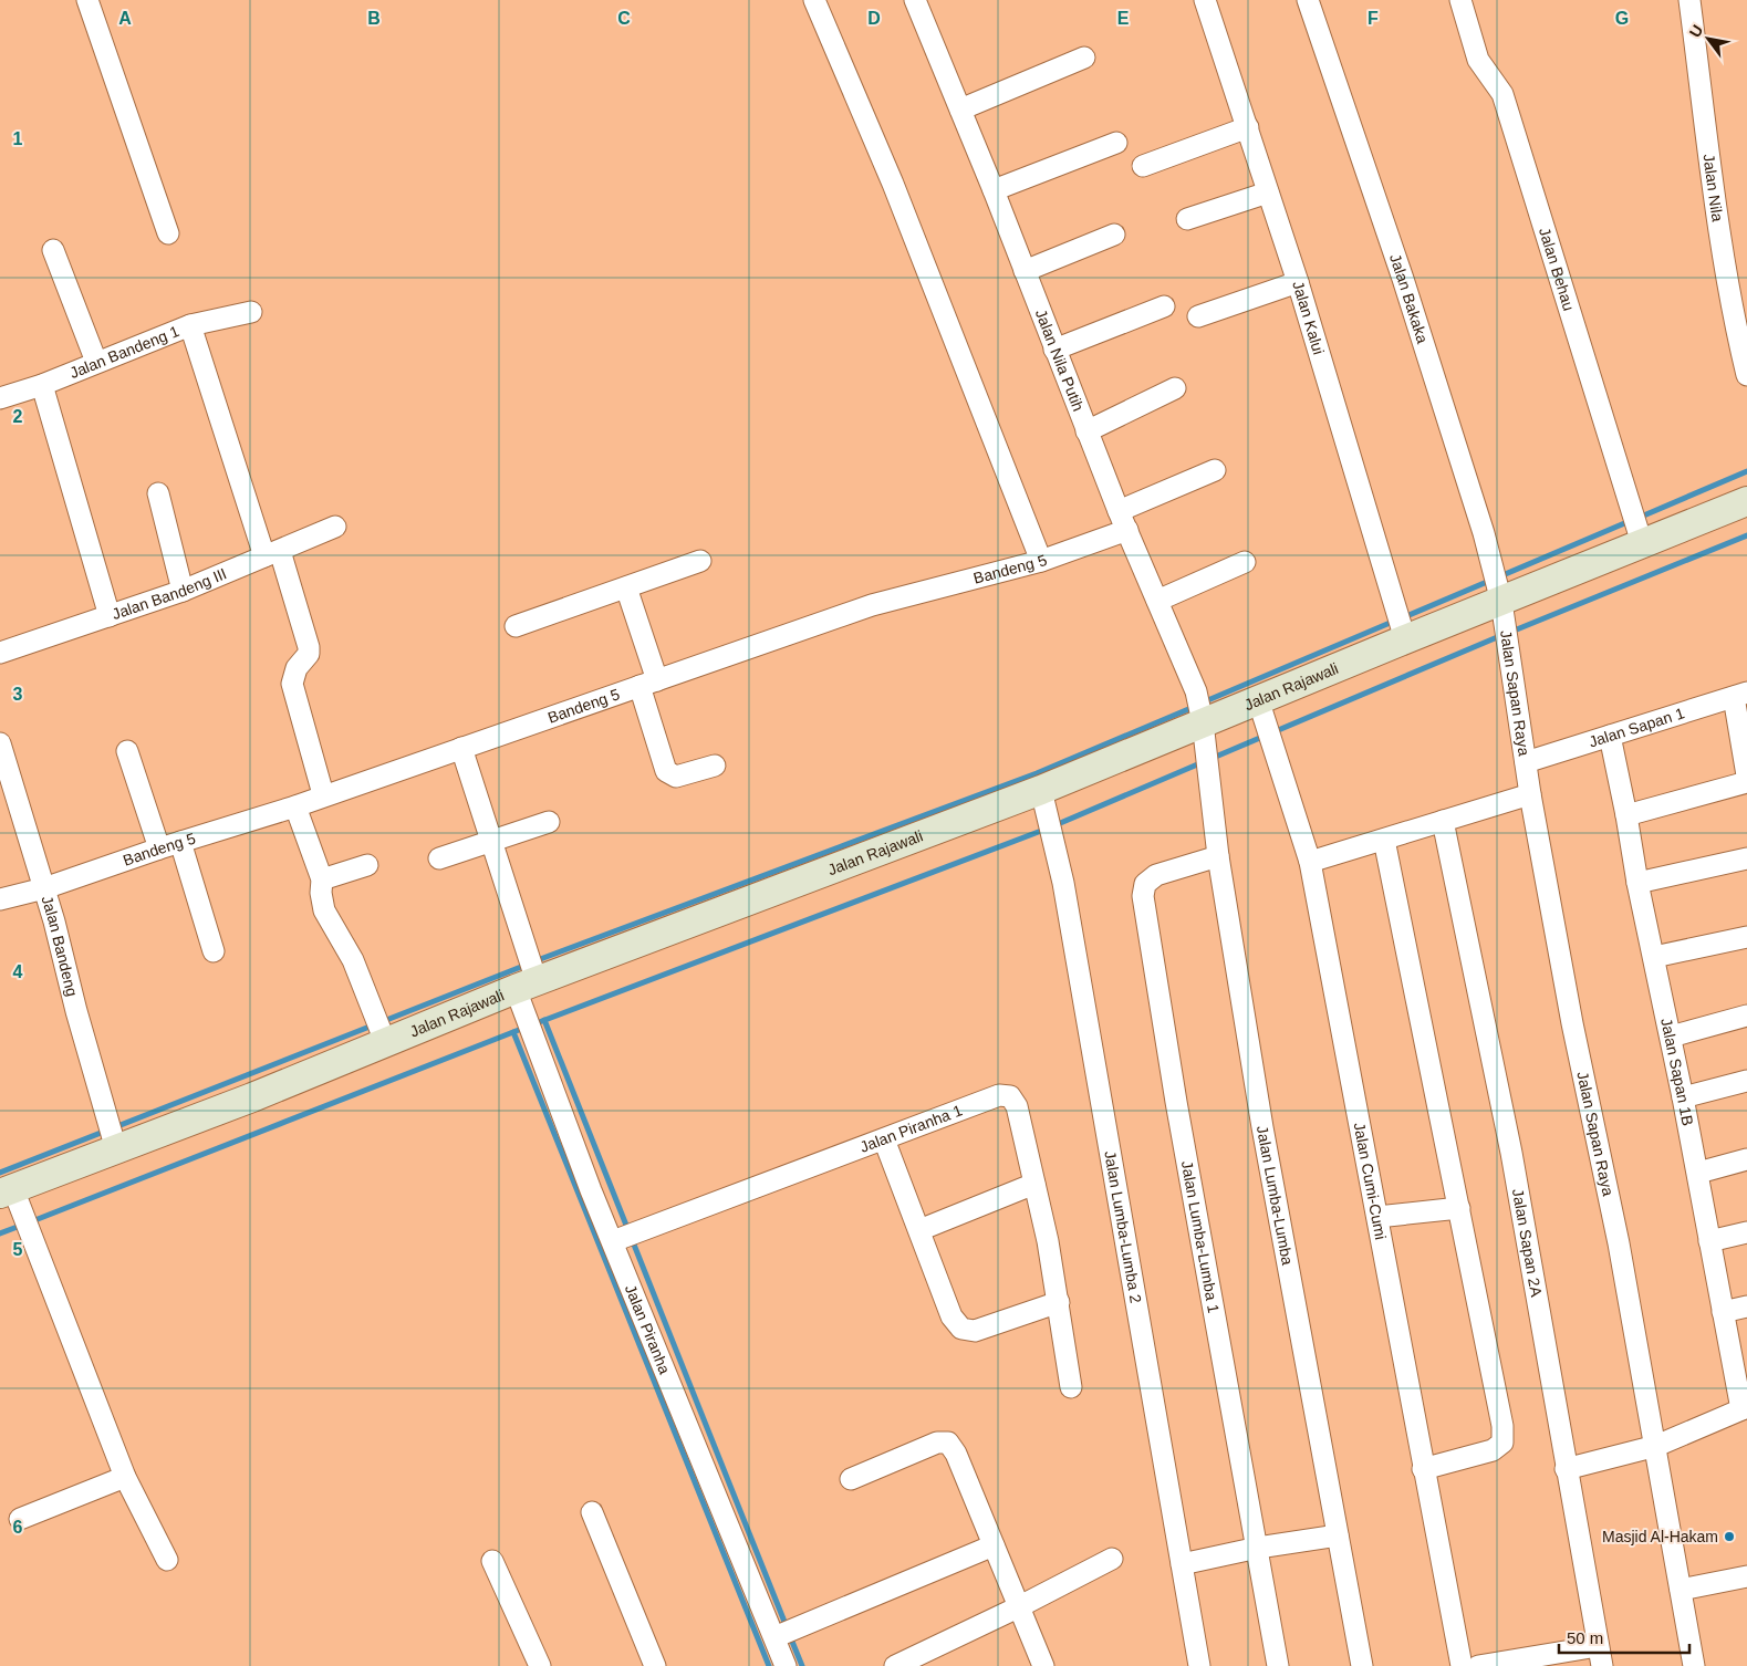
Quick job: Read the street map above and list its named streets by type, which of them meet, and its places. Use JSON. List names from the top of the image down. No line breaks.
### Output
{"streets":{"main road":["Jalan Rajawali"],"street":["Jalan Nila","Jalan Behau","Jalan Bakaka","Jalan Kalui","Jalan Bandeng 1","Jalan Nila Putih","Bandeng 5","Jalan Bandeng III","Jalan Sapan Raya","Jalan Sapan 1","Jalan Bandeng","Jalan Sapan 1B","Jalan Piranha 1","Jalan Cumi-Cumi","Jalan Lumba-Lumba","Jalan Lumba-Lumba 2","Jalan Lumba-Lumba 1","Jalan Sapan 2A","Jalan Piranha"]},"crossings":[["Jalan Behau","Jalan Rajawali"],["Jalan Bakaka","Jalan Rajawali"],["Jalan Bakaka","Jalan Sapan Raya"],["Jalan Kalui","Jalan Rajawali"],["Jalan Nila Putih","Bandeng 5"],["Jalan Nila Putih","Jalan Rajawali"],["Jalan Nila Putih","Jalan Lumba-Lumba"],["Bandeng 5","Jalan Bandeng"],["Bandeng 5","Jalan Piranha"],["Jalan Rajawali","Jalan Sapan Raya"],["Jalan Rajawali","Jalan Bandeng"],["Jalan Rajawali","Jalan Cumi-Cumi"],["Jalan Rajawali","Jalan Lumba-Lumba"],["Jalan Rajawali","Jalan Lumba-Lumba 2"],["Jalan Rajawali","Jalan Piranha"],["Jalan Sapan Raya","Jalan Sapan 1"],["Jalan Sapan 1","Jalan Sapan 1B"],["Jalan Piranha 1","Jalan Piranha"],["Jalan Lumba-Lumba","Jalan Lumba-Lumba 1"]],"places":["Masjid Al-Hakam"],"scale_bar":"50 m","north":"top left","grid":{"columns":["A","B","C","D","E","F","G"],"rows":["1","2","3","4","5","6"]}}
